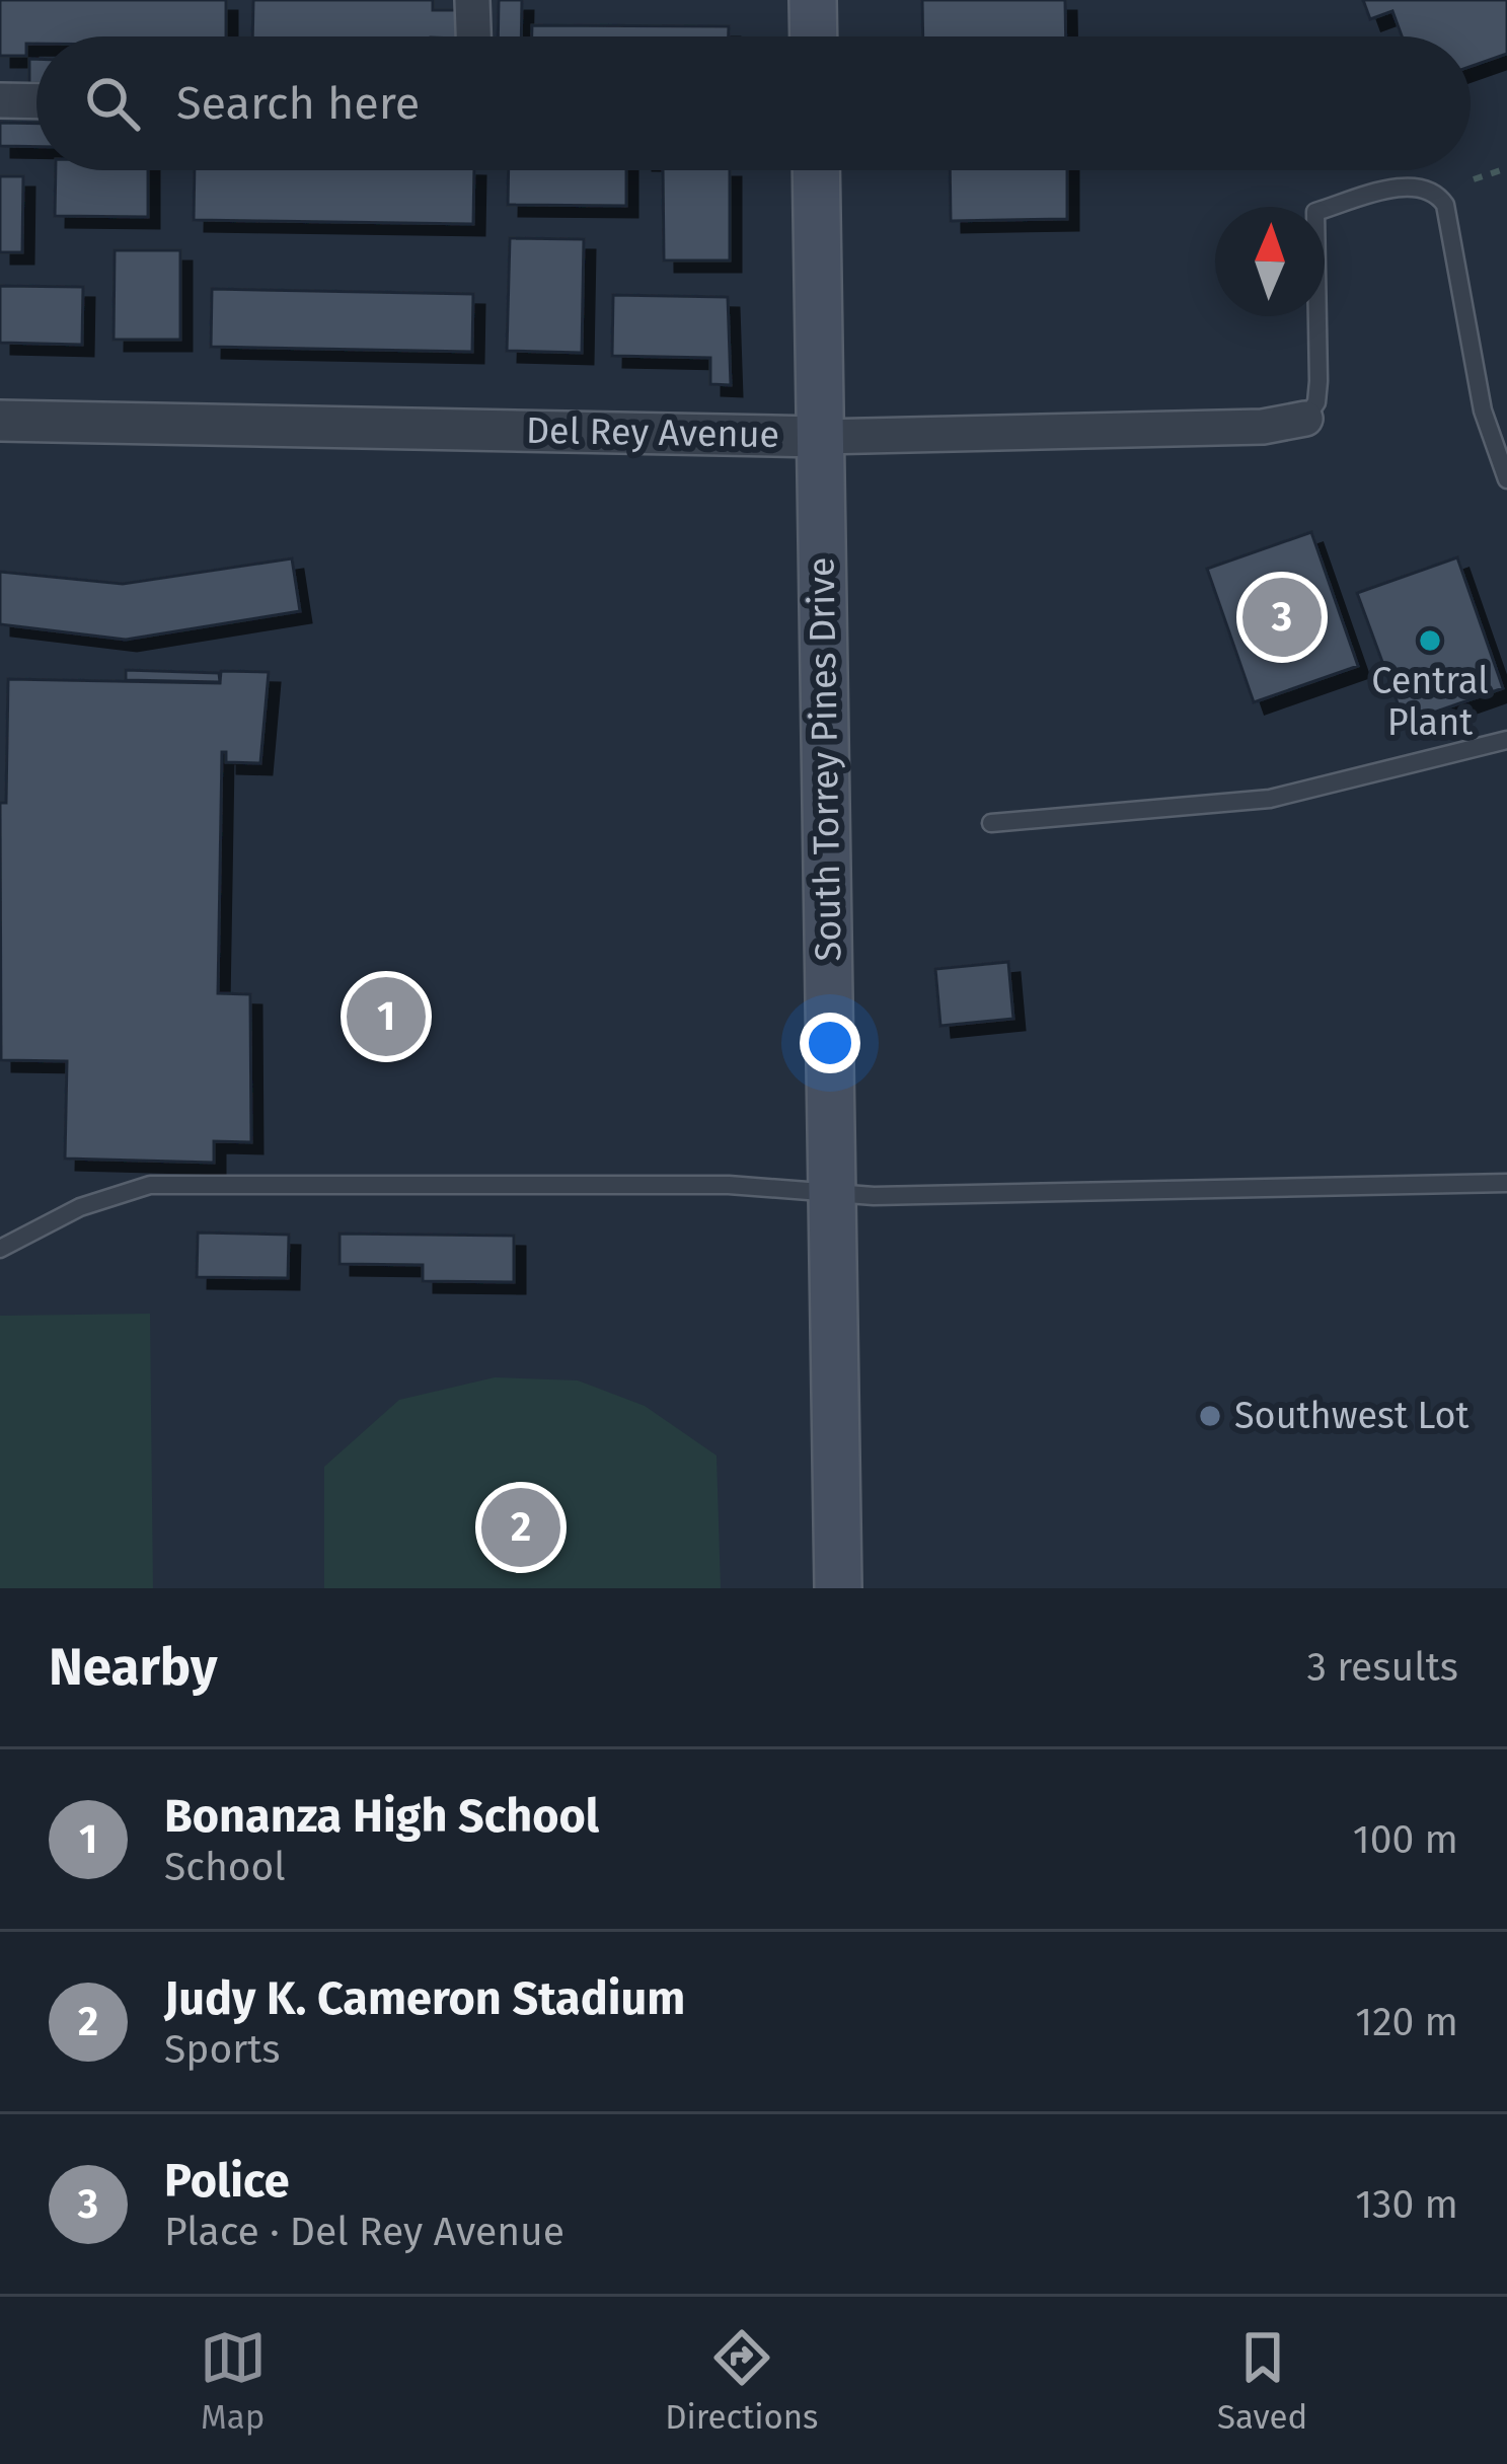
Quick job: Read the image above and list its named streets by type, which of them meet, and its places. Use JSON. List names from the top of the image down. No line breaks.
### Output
{"streets":{"main road":["South Torrey Pines Drive"],"street":["Del Rey Avenue"]},"crossings":[["Del Rey Avenue","South Torrey Pines Drive"]],"places":["Central Plant","Southwest Lot"],"north":"top","page":{"search":"Search here","pins":["3","1","2"],"heading":["Nearby","3 results"],"list":[{"mark":"1","name":"Bonanza High School","note":"School","value":"100 m"},{"mark":"2","name":"Judy K. Cameron Stadium","note":"Sports","value":"120 m"},{"mark":"3","name":"Police","note":"Place · Del Rey Avenue","value":"130 m"}],"nav":["Map","Directions","Saved"]}}
